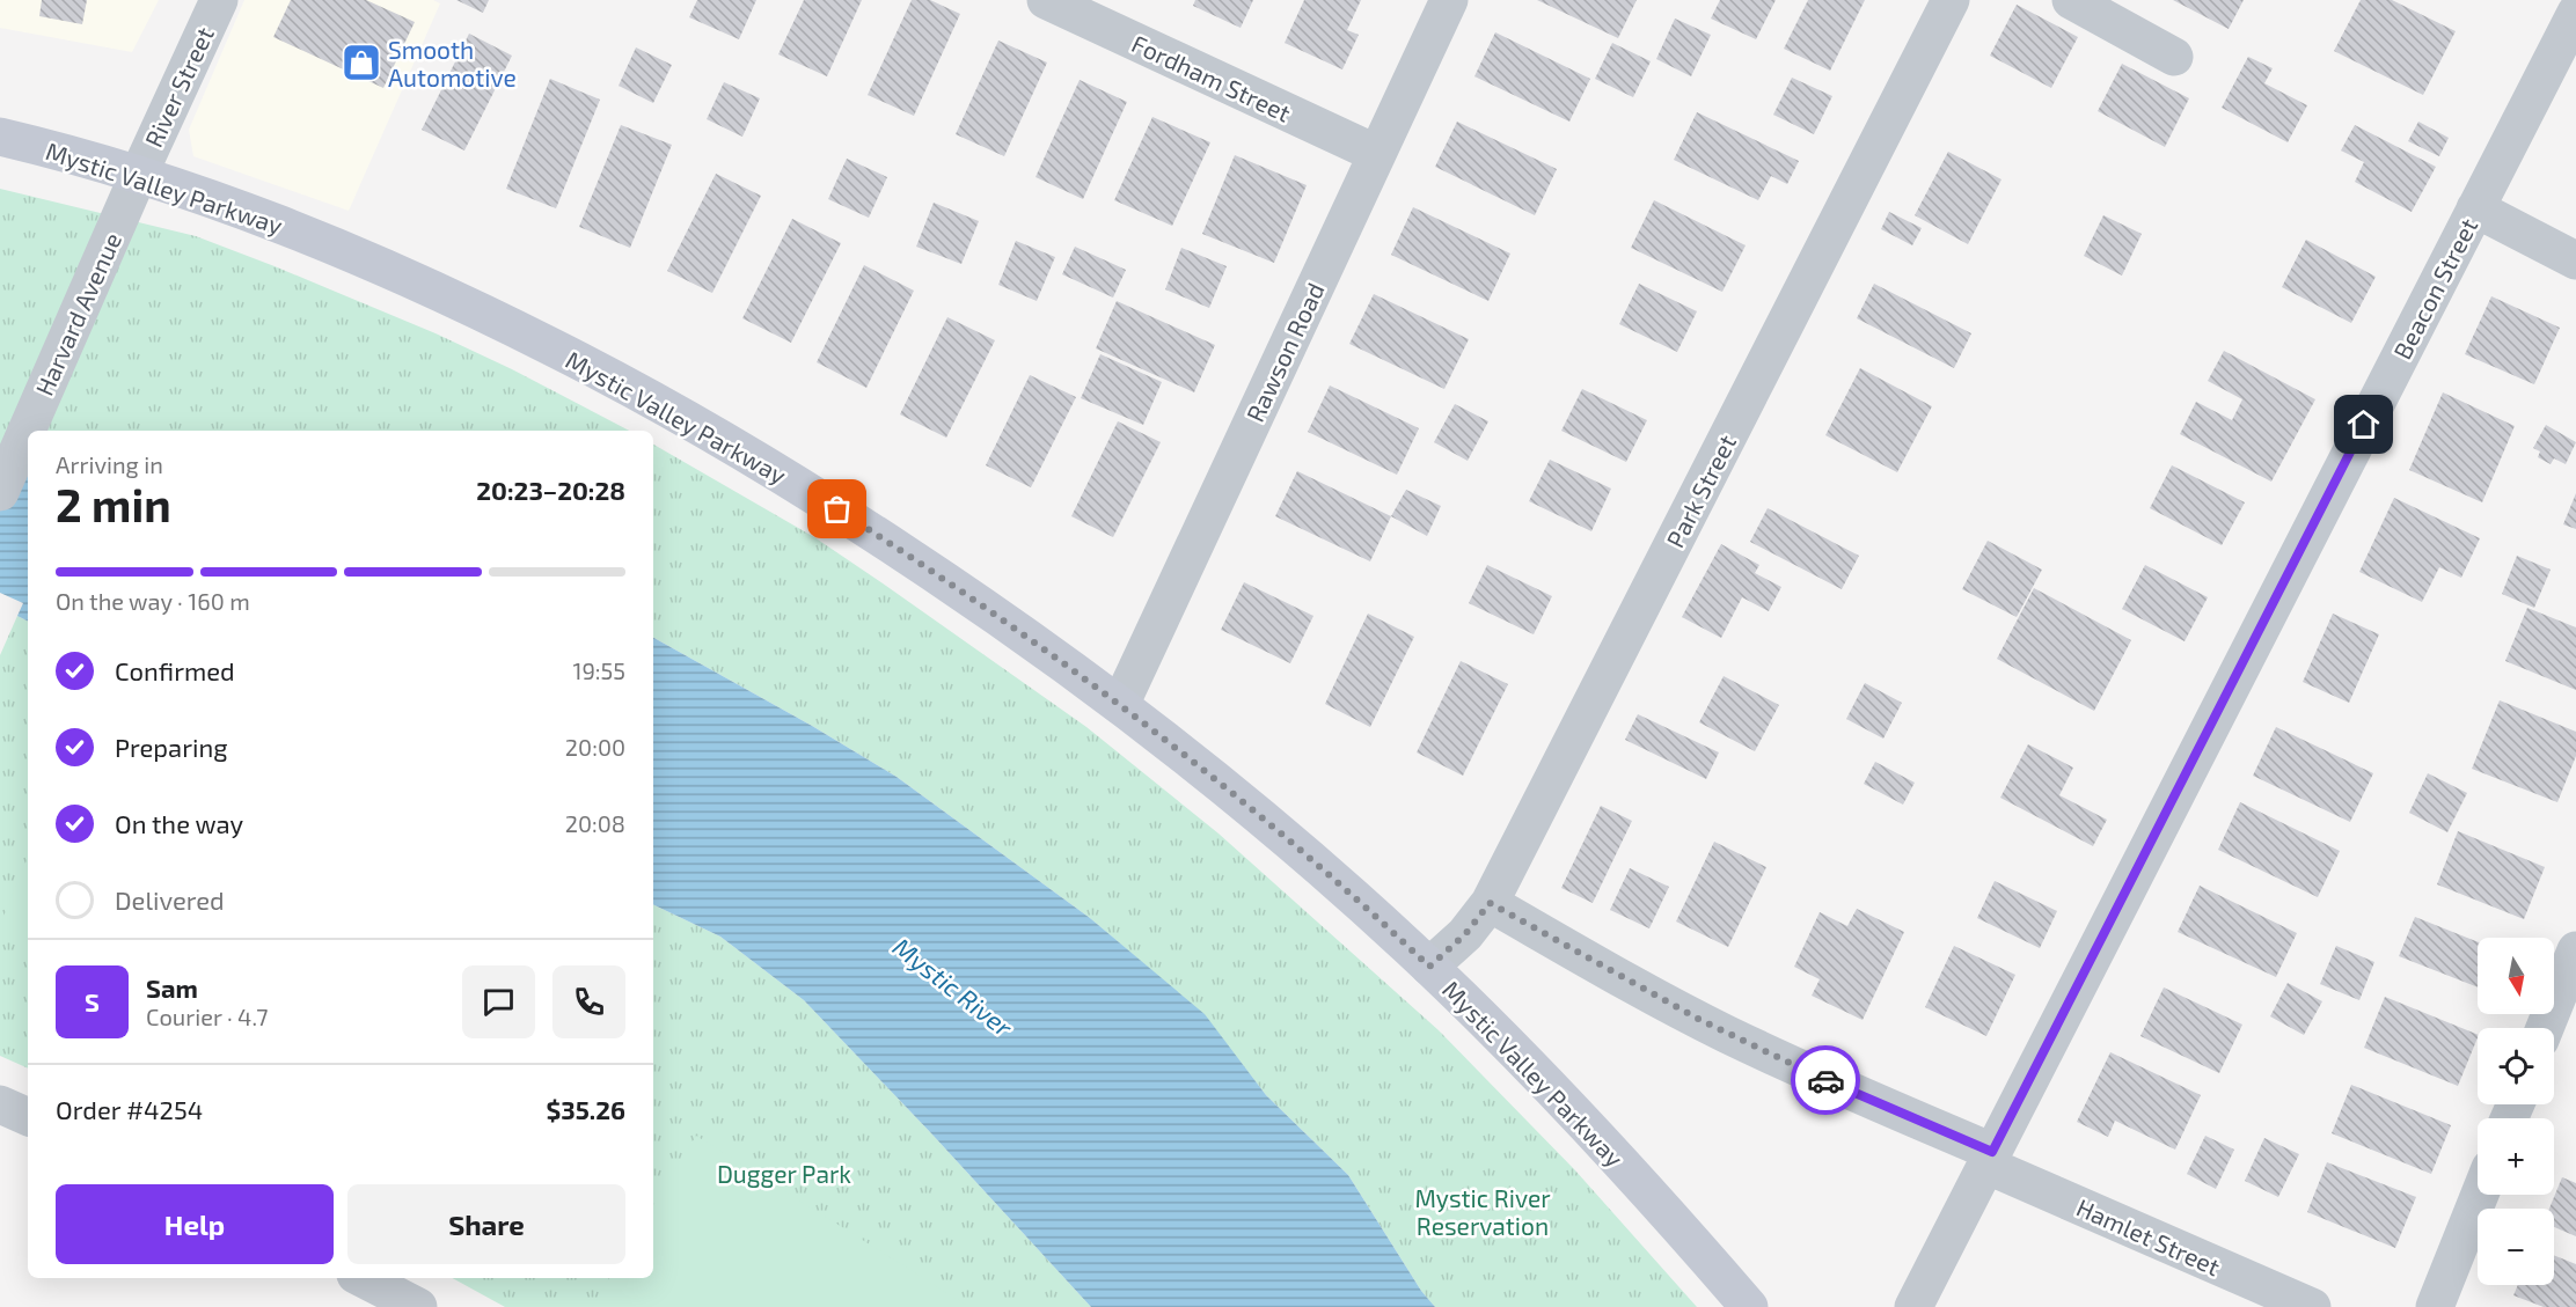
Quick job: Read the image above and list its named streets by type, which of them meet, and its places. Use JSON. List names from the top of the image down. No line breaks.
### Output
{"streets":{"main road":["Mystic Valley Parkway"],"street":["Fordham Street","River Street","Beacon Street","Harvard Avenue","Rawson Road","Park Street","Hamlet Street"]},"crossings":[["Fordham Street","Rawson Road"],["River Street","Mystic Valley Parkway"],["River Street","Harvard Avenue"],["Mystic Valley Parkway","Harvard Avenue"],["Mystic Valley Parkway","Rawson Road"],["Mystic Valley Parkway","Park Street"],["Beacon Street","Hamlet Street"],["Park Street","Hamlet Street"]],"water":["Mystic River"],"parks":["Dugger Park","Mystic River Reservation"],"places":{"shop":["Smooth Automotive"]},"north":"bottom","page":{"heading":["2 min","Arriving in","20:23–20:28"],"panel":["Sam","Courier · 4.7","Order #4254","$35.26"],"bar":"On the way · 160 m","list":[["Confirmed","19:55"],["Preparing","20:00"],["On the way","20:08"],"Delivered"],"map_buttons":["+","−"],"round":"S","buttons":["Help","Share"]}}
